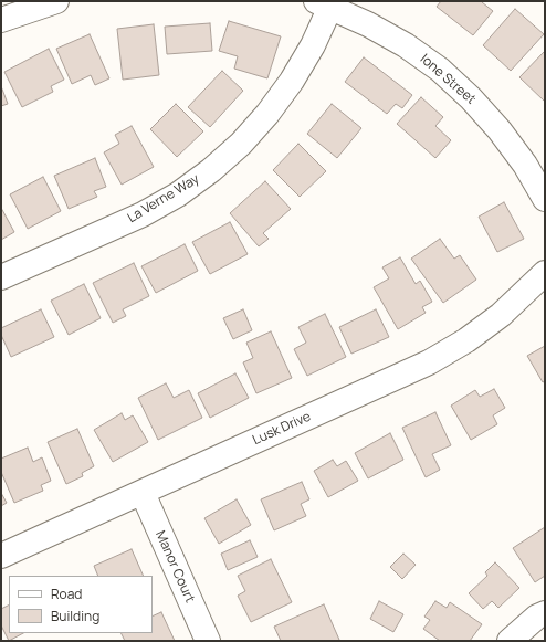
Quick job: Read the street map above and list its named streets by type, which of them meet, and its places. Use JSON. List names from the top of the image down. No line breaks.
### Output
{"streets":{"street":["Ione Street","La Verne Way","Lusk Drive","Manor Court"]},"crossings":[["Ione Street","La Verne Way"],["Lusk Drive","Manor Court"]],"legend":["Road","Building"]}
